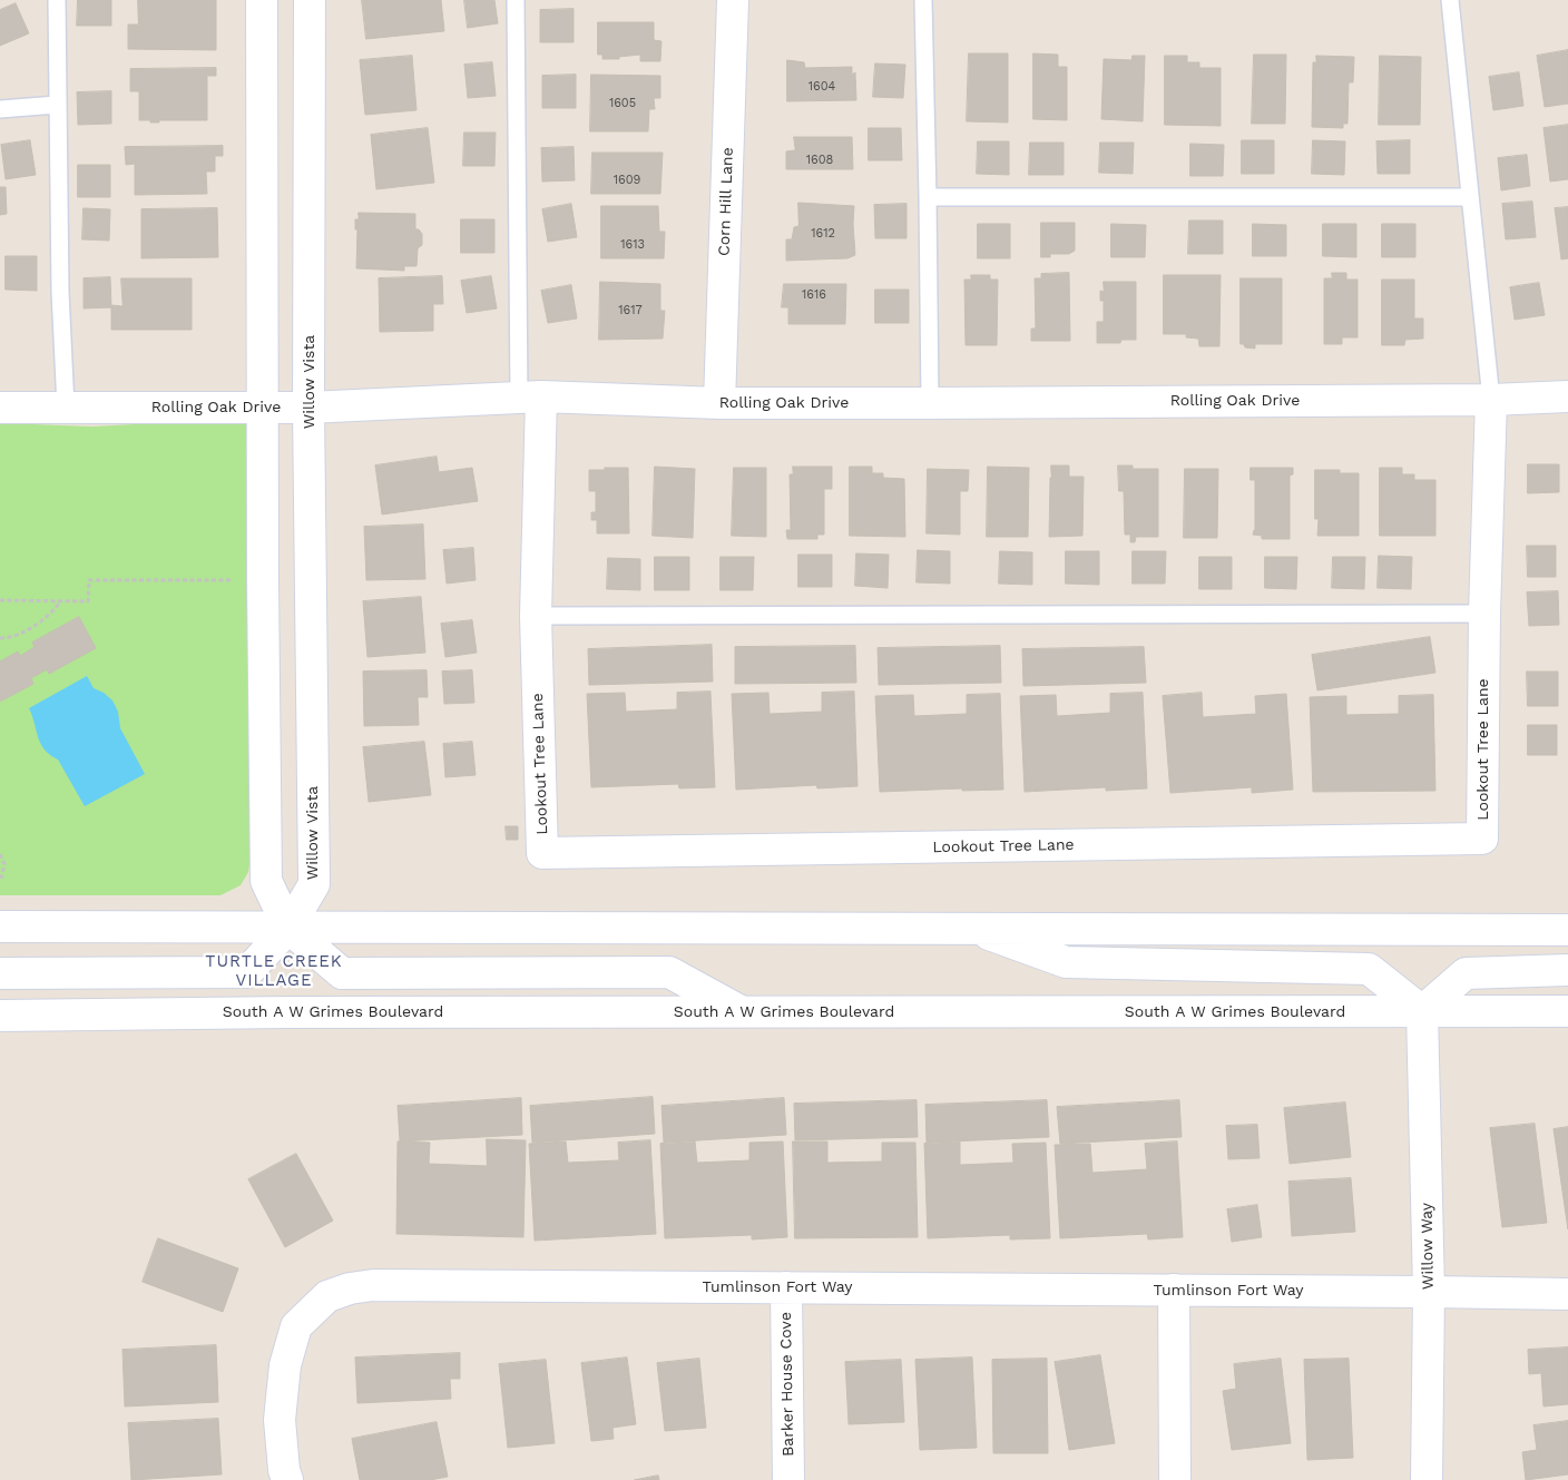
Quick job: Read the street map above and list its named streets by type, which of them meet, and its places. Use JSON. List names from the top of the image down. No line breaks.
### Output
{"streets":{"street":["Corn Hill Lane","Willow Vista","Rolling Oak Drive","Lookout Tree Lane","South A W Grimes Boulevard","Willow Way","Tumlinson Fort Way","Barker House Cove"]},"crossings":[["Corn Hill Lane","Rolling Oak Drive"],["Willow Vista","Rolling Oak Drive"],["Rolling Oak Drive","Lookout Tree Lane"],["South A W Grimes Boulevard","Willow Way"],["Willow Way","Tumlinson Fort Way"],["Tumlinson Fort Way","Barker House Cove"]],"districts":["TURTLE CREEK VILLAGE"],"house_numbers":["1604","1605","1608","1609","1612","1613","1616","1617"]}
